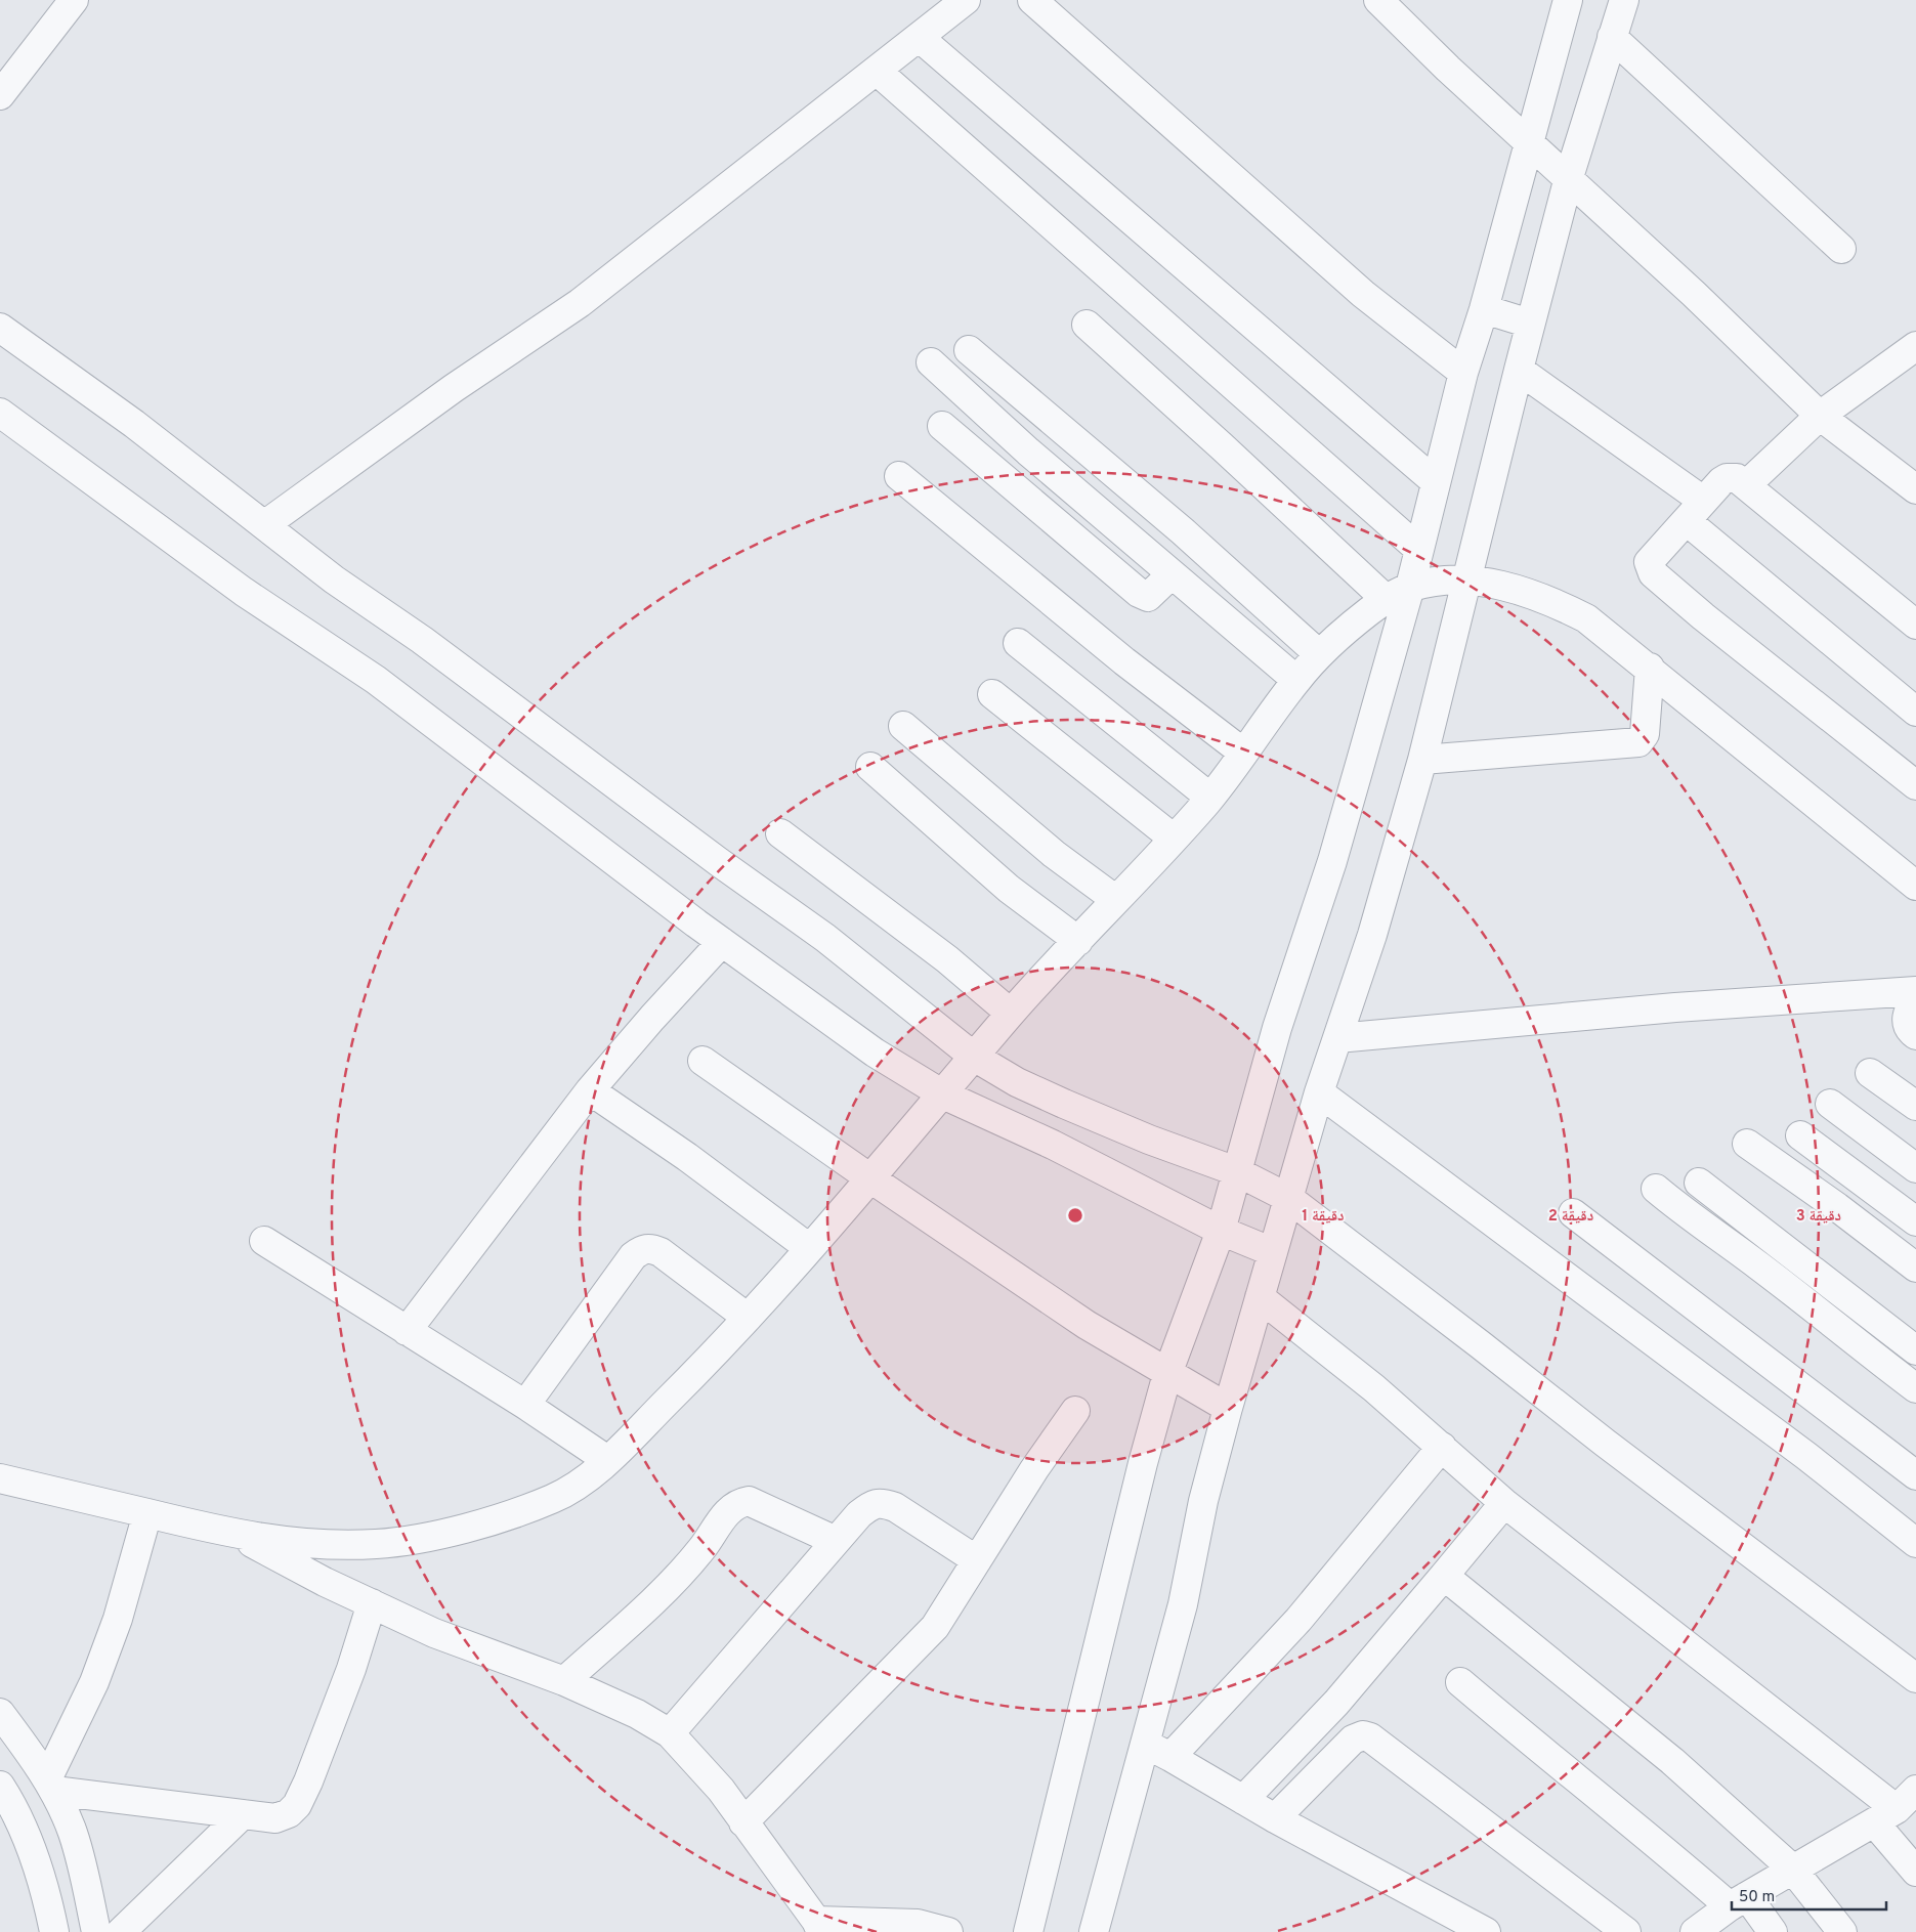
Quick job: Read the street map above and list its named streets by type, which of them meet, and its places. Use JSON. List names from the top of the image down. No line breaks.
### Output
{"scale_bar":"50 m","rings":["1 دقيقة","2 دقيقة","3 دقيقة"]}
